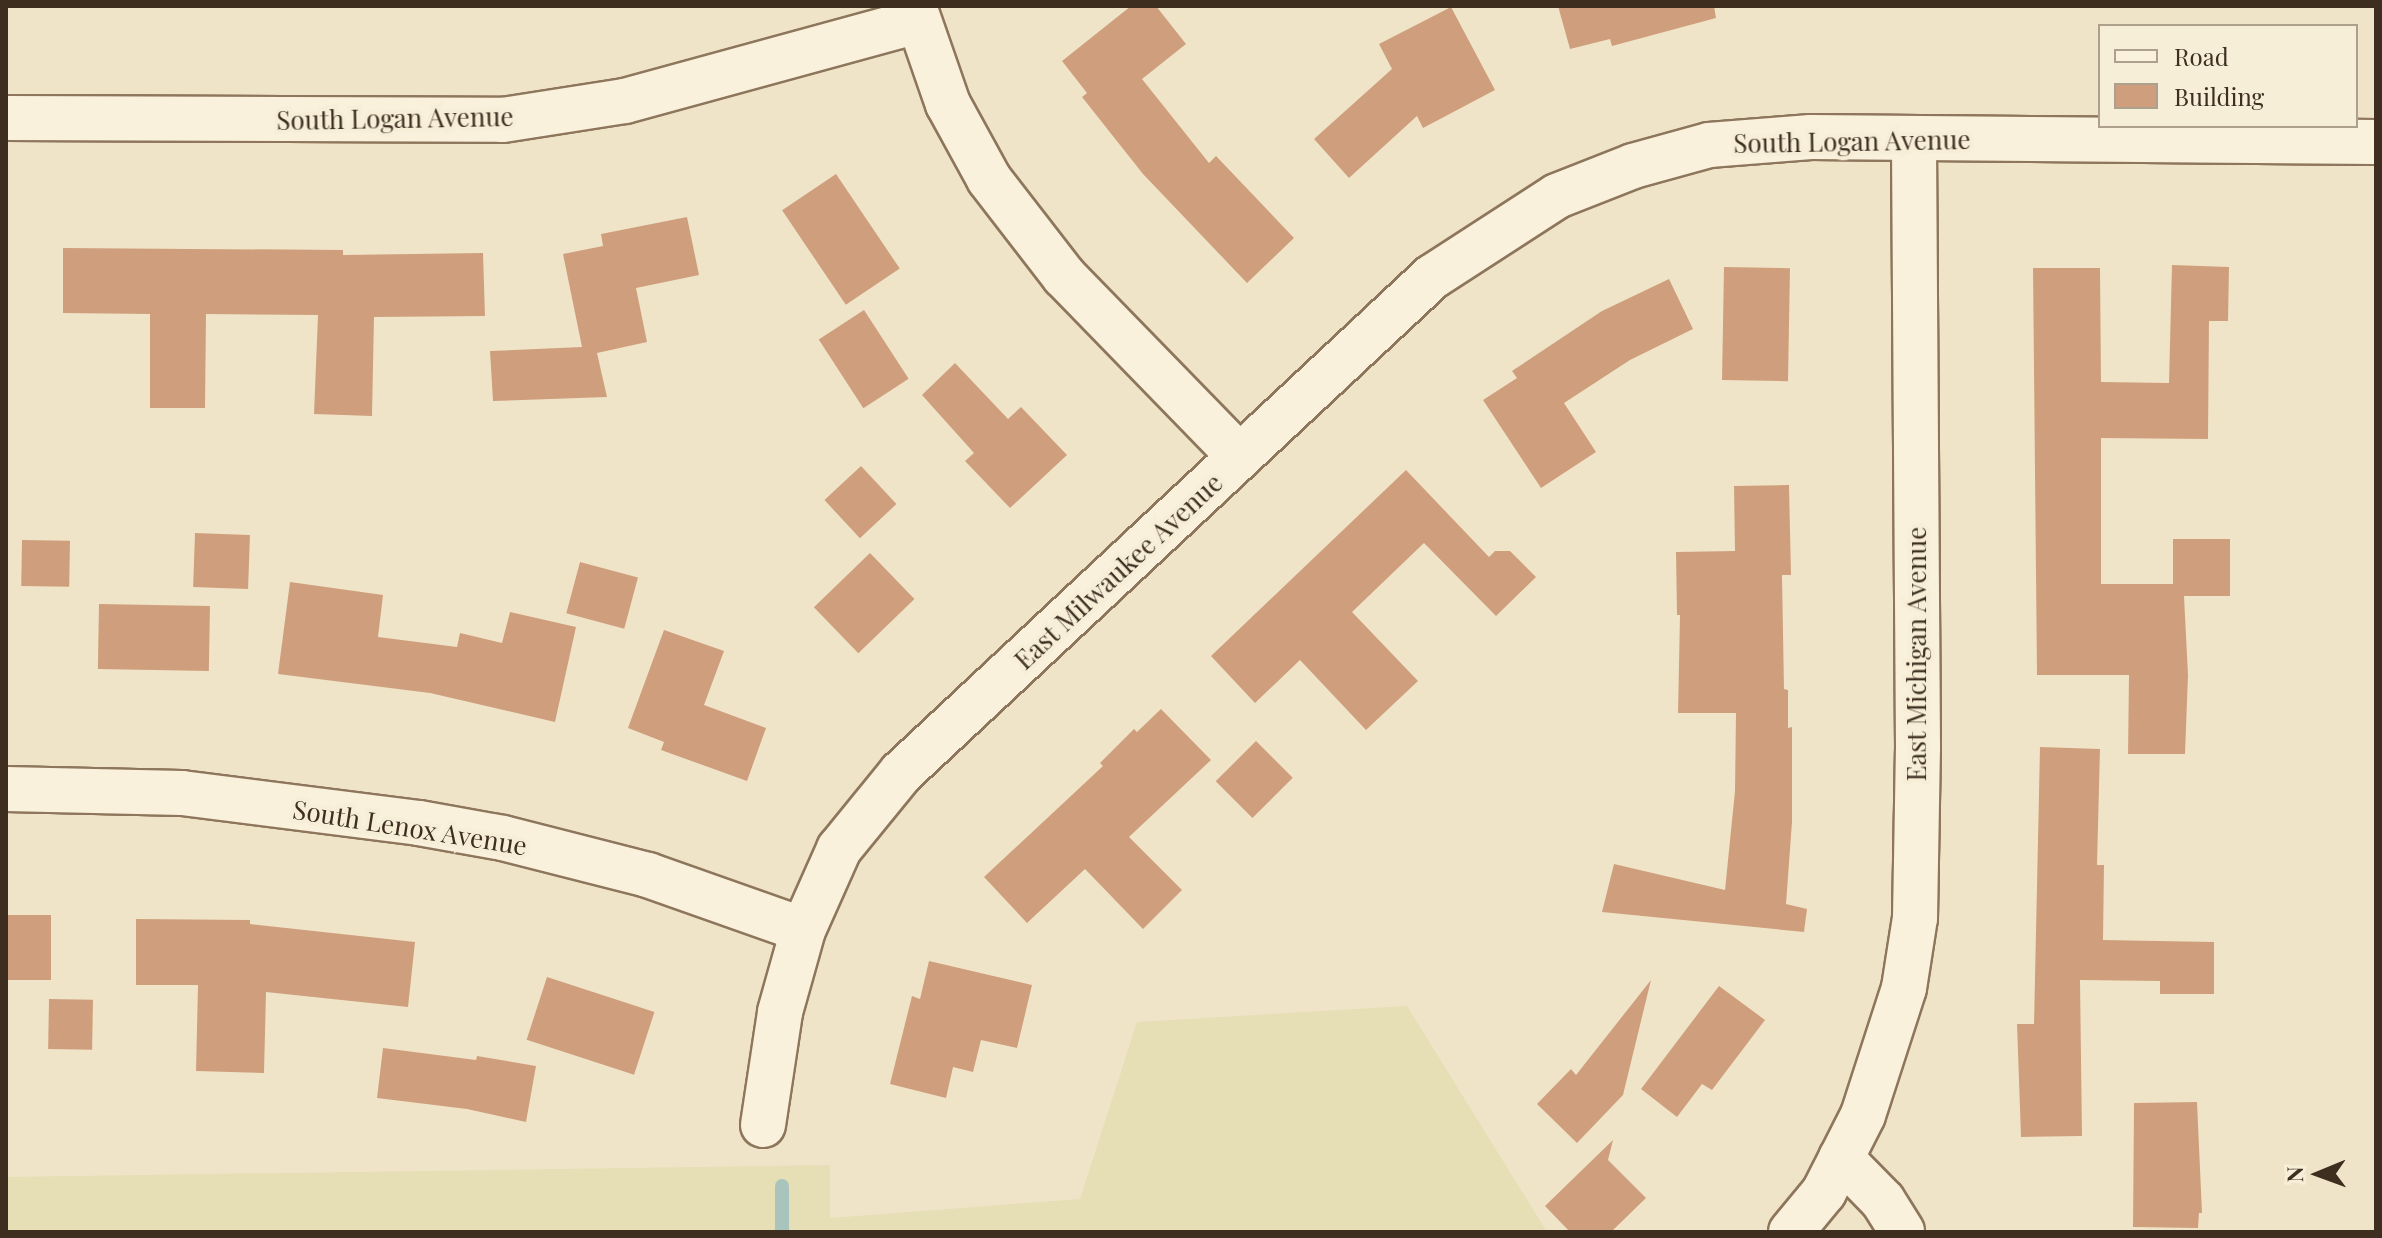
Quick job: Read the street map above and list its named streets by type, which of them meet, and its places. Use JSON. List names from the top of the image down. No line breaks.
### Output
{"streets":{"street":["South Logan Avenue","East Milwaukee Avenue","East Michigan Avenue","South Lenox Avenue"]},"crossings":[["South Logan Avenue","East Milwaukee Avenue"],["South Logan Avenue","East Michigan Avenue"],["East Milwaukee Avenue","South Lenox Avenue"]],"legend":["Road","Building"],"north":"left"}
